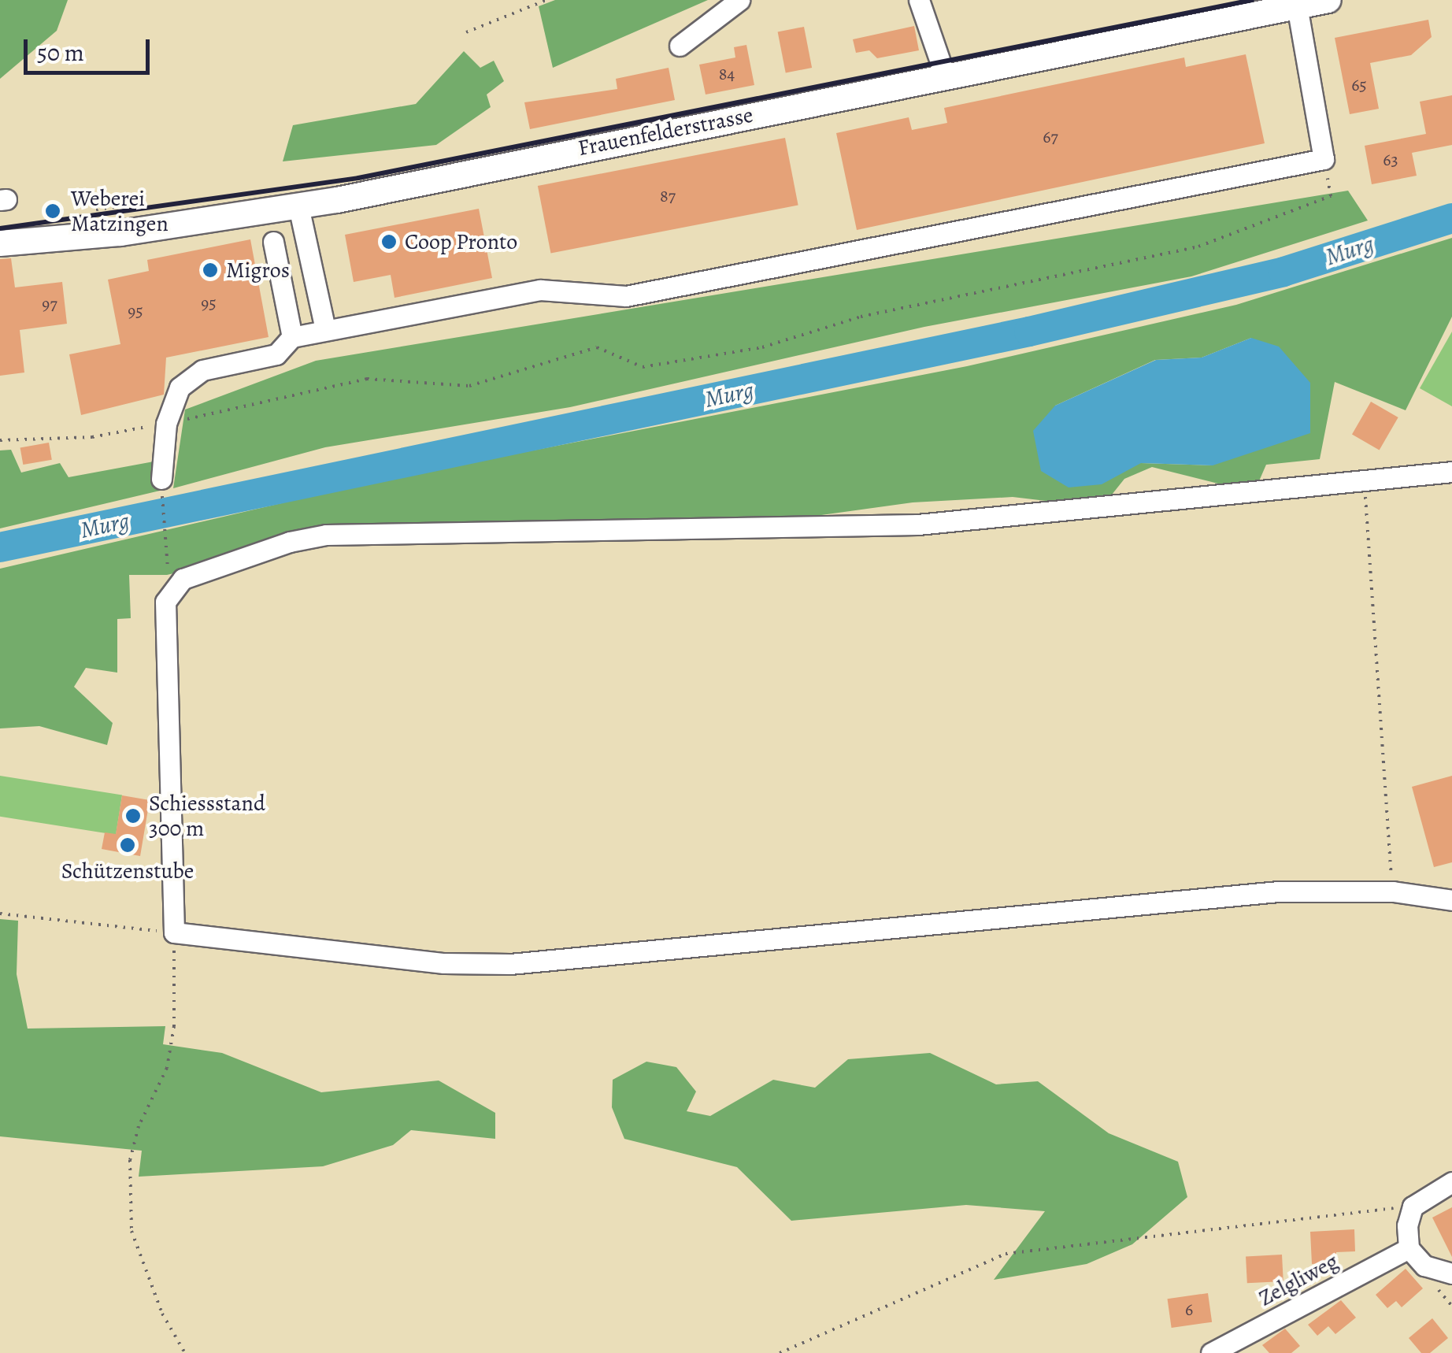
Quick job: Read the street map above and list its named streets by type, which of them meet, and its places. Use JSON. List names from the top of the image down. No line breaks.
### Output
{"streets":{"main road":["Frauenfelderstrasse"],"street":["Zelgliweg"]},"water":["Murg"],"places":["Weberei Matzingen","Coop Pronto","Migros","Schiessstand 300 m","Schützenstube"],"house_numbers":["84","65","67","63","87","95","97","95","6"],"scale_bar":"50 m"}
